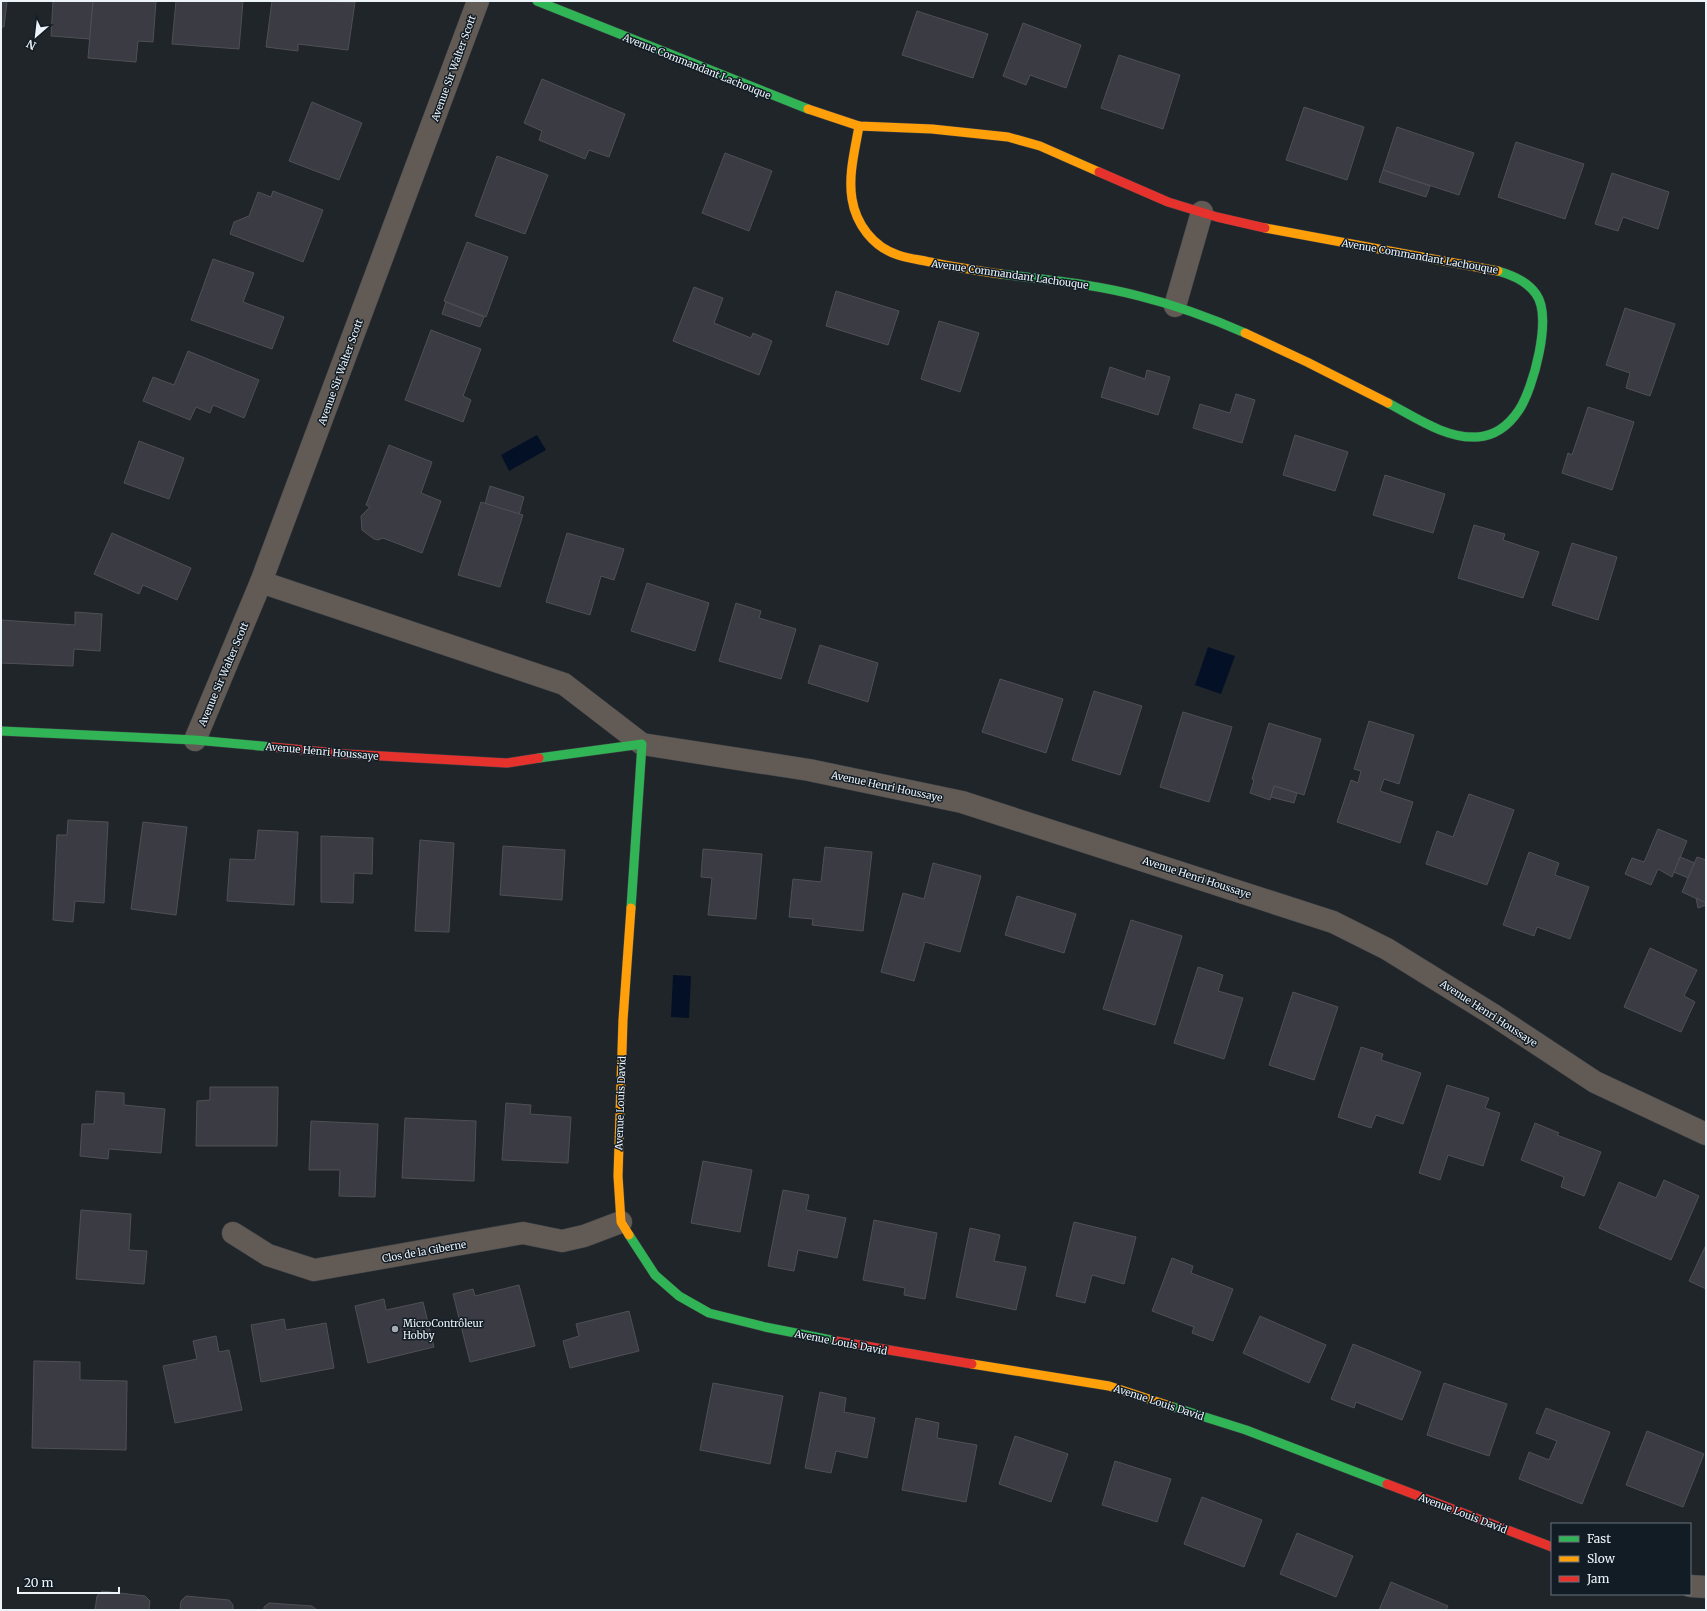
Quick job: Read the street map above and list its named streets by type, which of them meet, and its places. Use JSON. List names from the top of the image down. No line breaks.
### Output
{"streets":{"street":["Avenue Commandant Lachouque","Avenue Sir Walter Scott","Avenue Henri Houssaye","Avenue Louis David","Clos de la Giberne"]},"crossings":[["Avenue Sir Walter Scott","Avenue Henri Houssaye"],["Avenue Henri Houssaye","Avenue Louis David"],["Avenue Louis David","Clos de la Giberne"]],"places":["MicroContrôleur Hobby"],"legend":["Fast","Slow","Jam"],"scale_bar":"20 m","north":"bottom left"}
